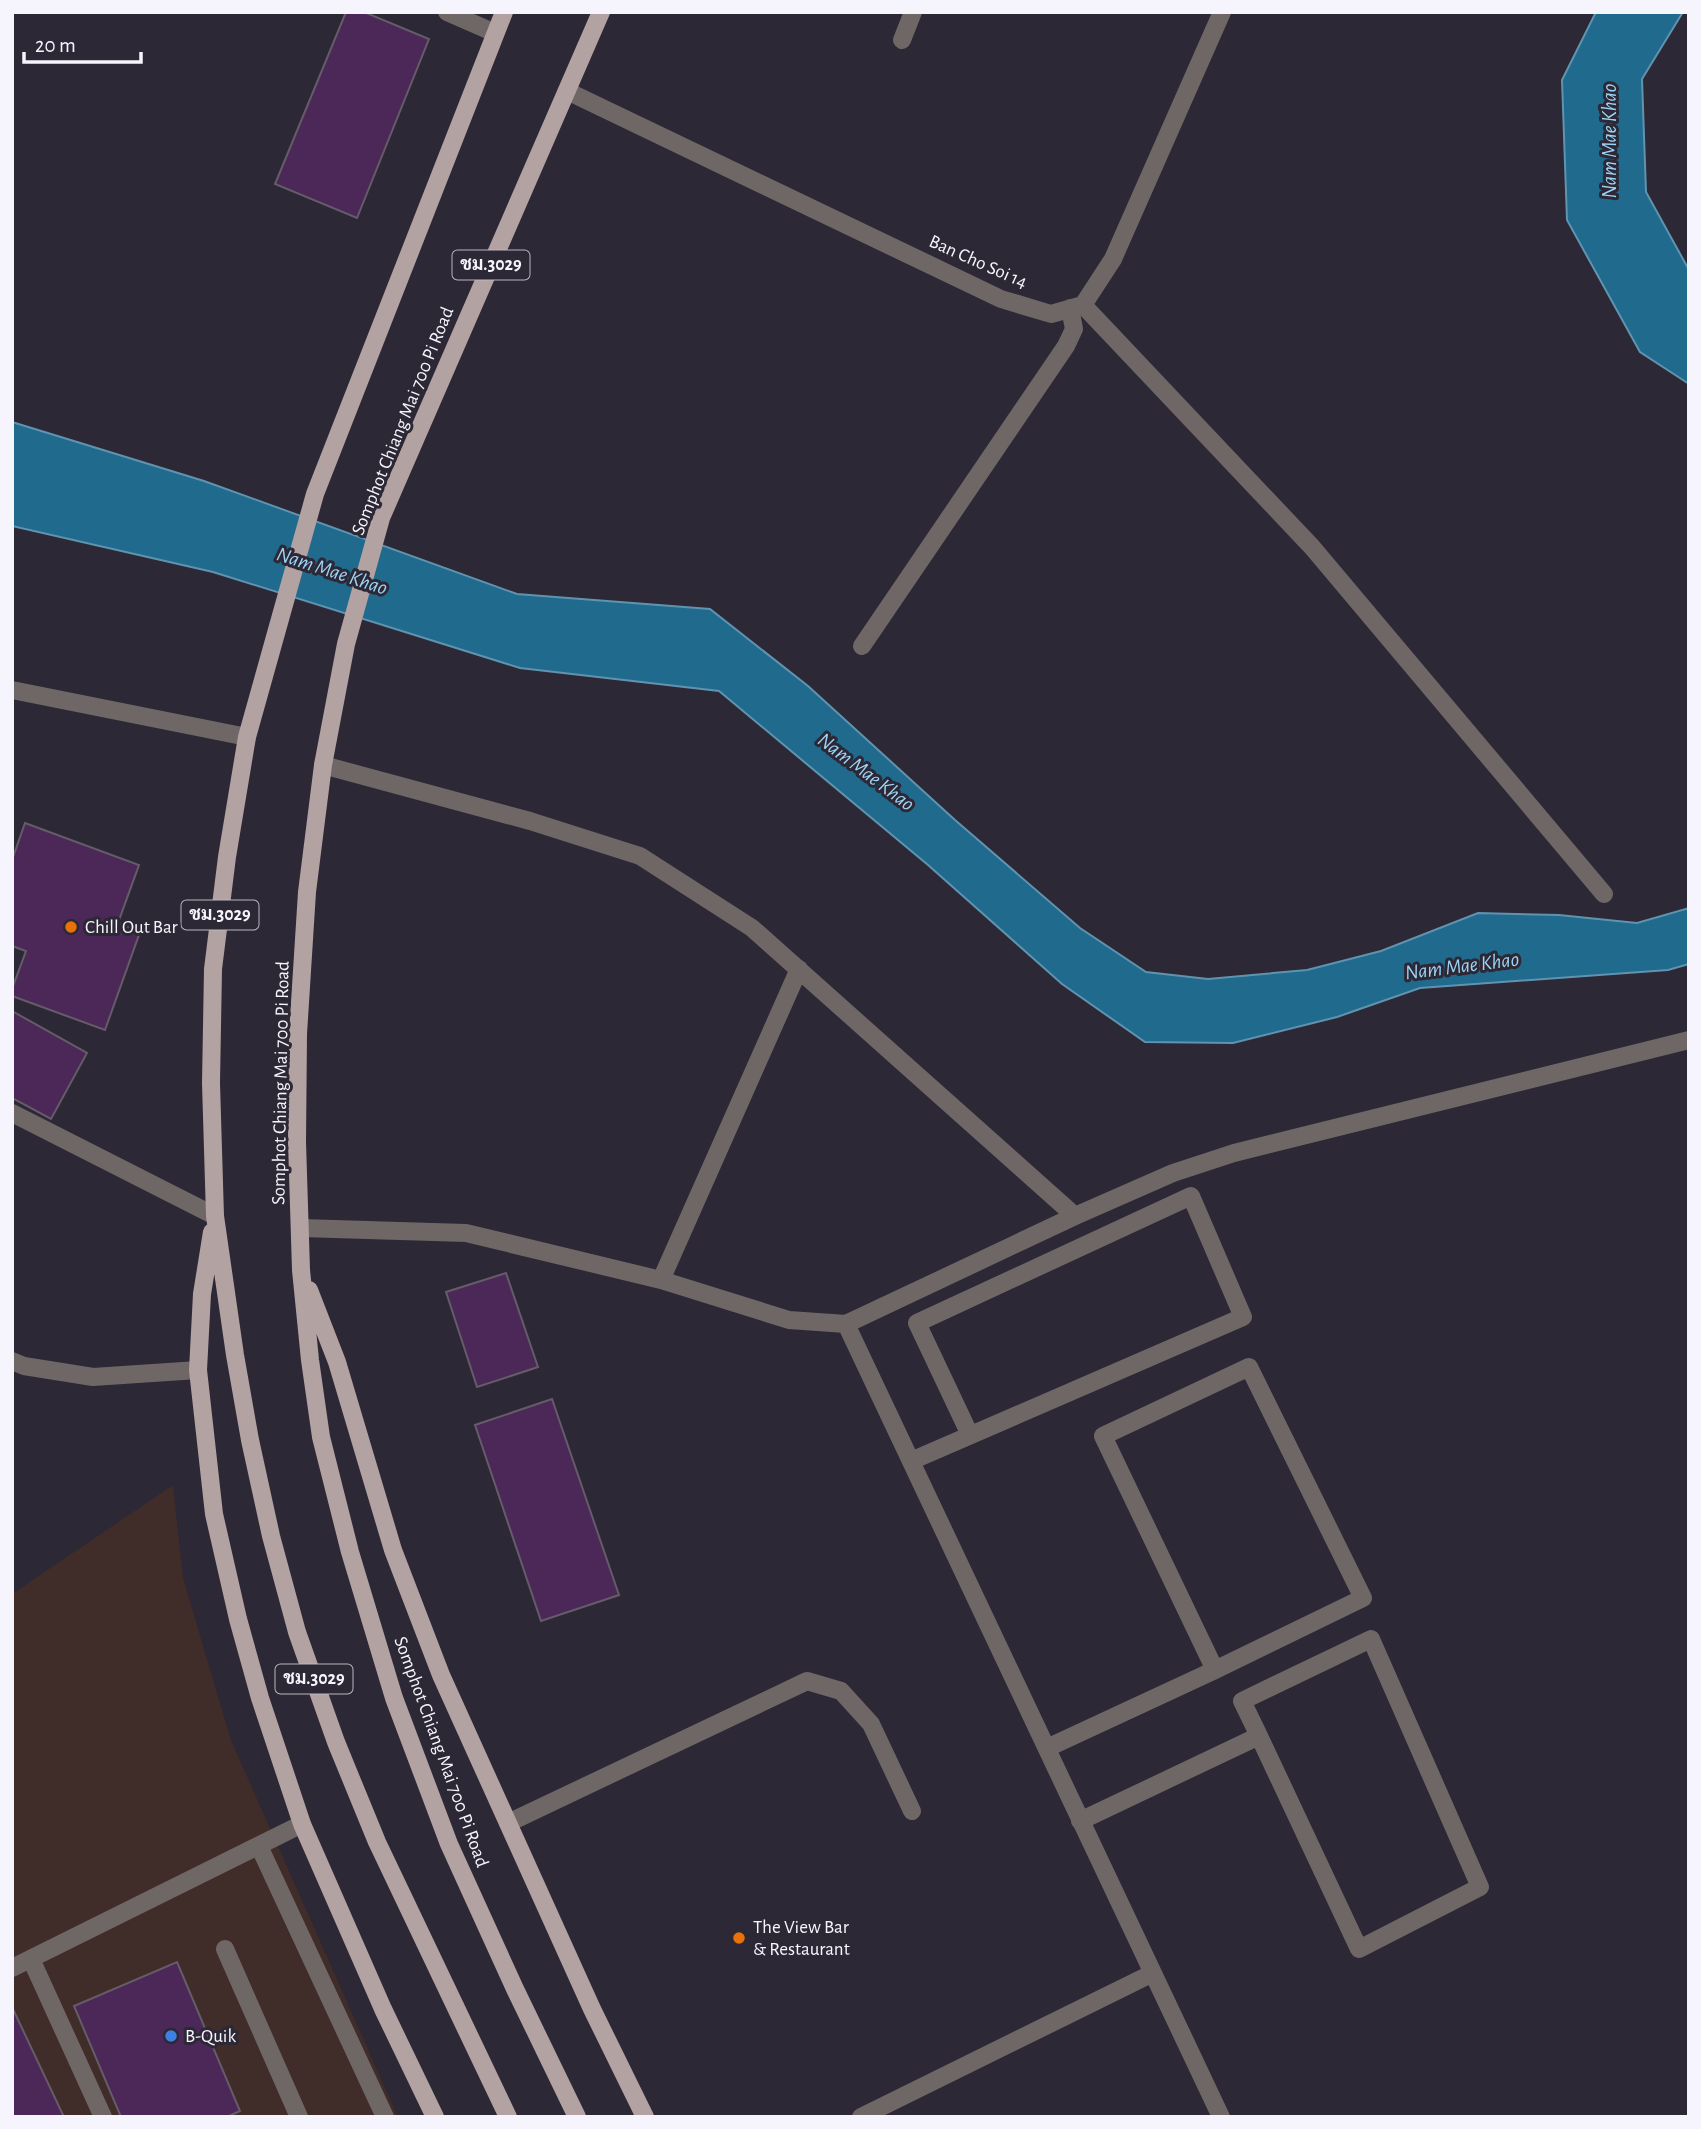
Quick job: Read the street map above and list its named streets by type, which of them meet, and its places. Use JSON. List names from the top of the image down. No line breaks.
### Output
{"streets":{"main road":["ชม.3029","Somphot Chiang Mai 700 Pi Road"],"street":["Ban Cho Soi 14"]},"crossings":[["Ban Cho Soi 14","Somphot Chiang Mai 700 Pi Road"]],"water":["Nam Mae Khao"],"places":["Chill Out Bar","The View Bar & Restaurant","B-Quik"],"scale_bar":"20 m"}
